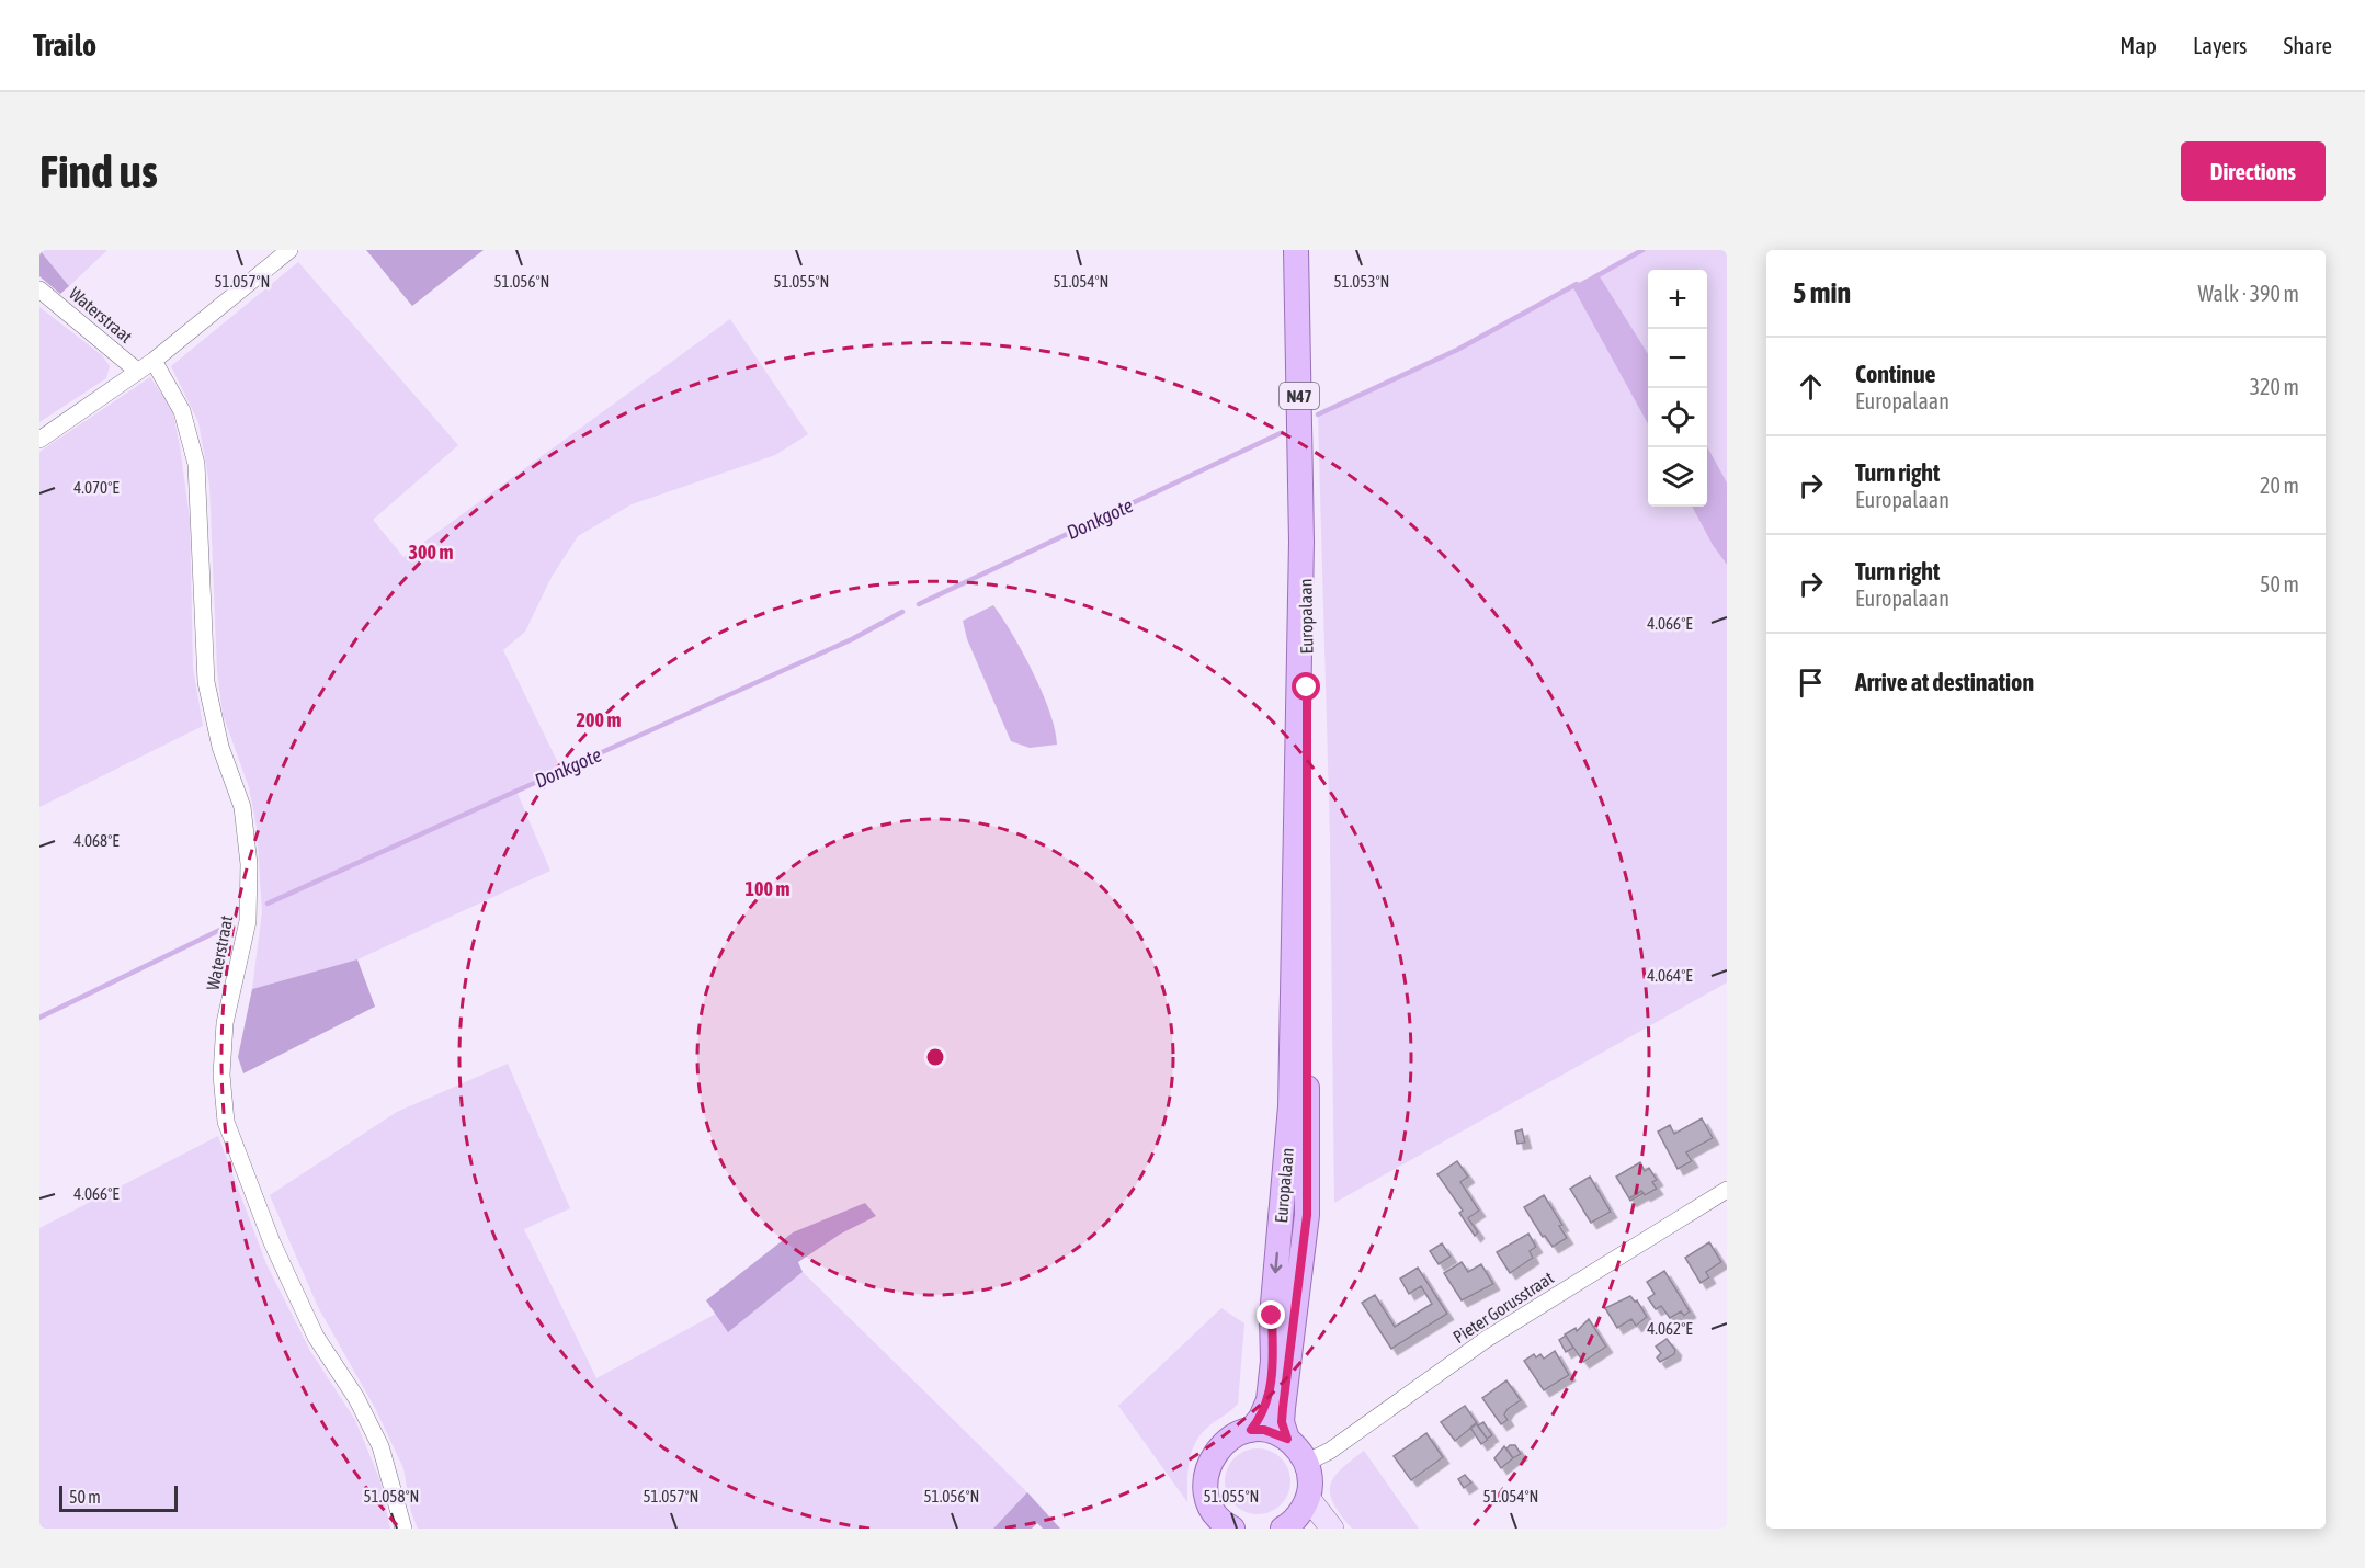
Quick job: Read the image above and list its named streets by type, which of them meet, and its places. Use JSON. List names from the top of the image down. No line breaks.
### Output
{"streets":{"main road":["N47","Europalaan"],"street":["Waterstraat","Pieter Gorusstraat"]},"water":["Donkgote"],"scale_bar":"50 m","page":{"header":"Trailo","nav":["Map","Layers","Share"],"buttons":"Directions","title":"Find us","heading":["5 min","Walk · 390 m"],"map_buttons":["+","−"],"list":[["Continue","Europalaan","320 m"],["Turn right","Europalaan","20 m"],["Turn right","Europalaan","50 m"],"Arrive at destination"],"scale":"50 m"},"coordinates":["51.053°N","51.057°N","51.056°N","51.055°N","51.054°N","4.070°E","4.066°E","4.068°E","4.064°E","4.062°E","51.058°N"],"rings":["300 m","200 m","100 m"]}
